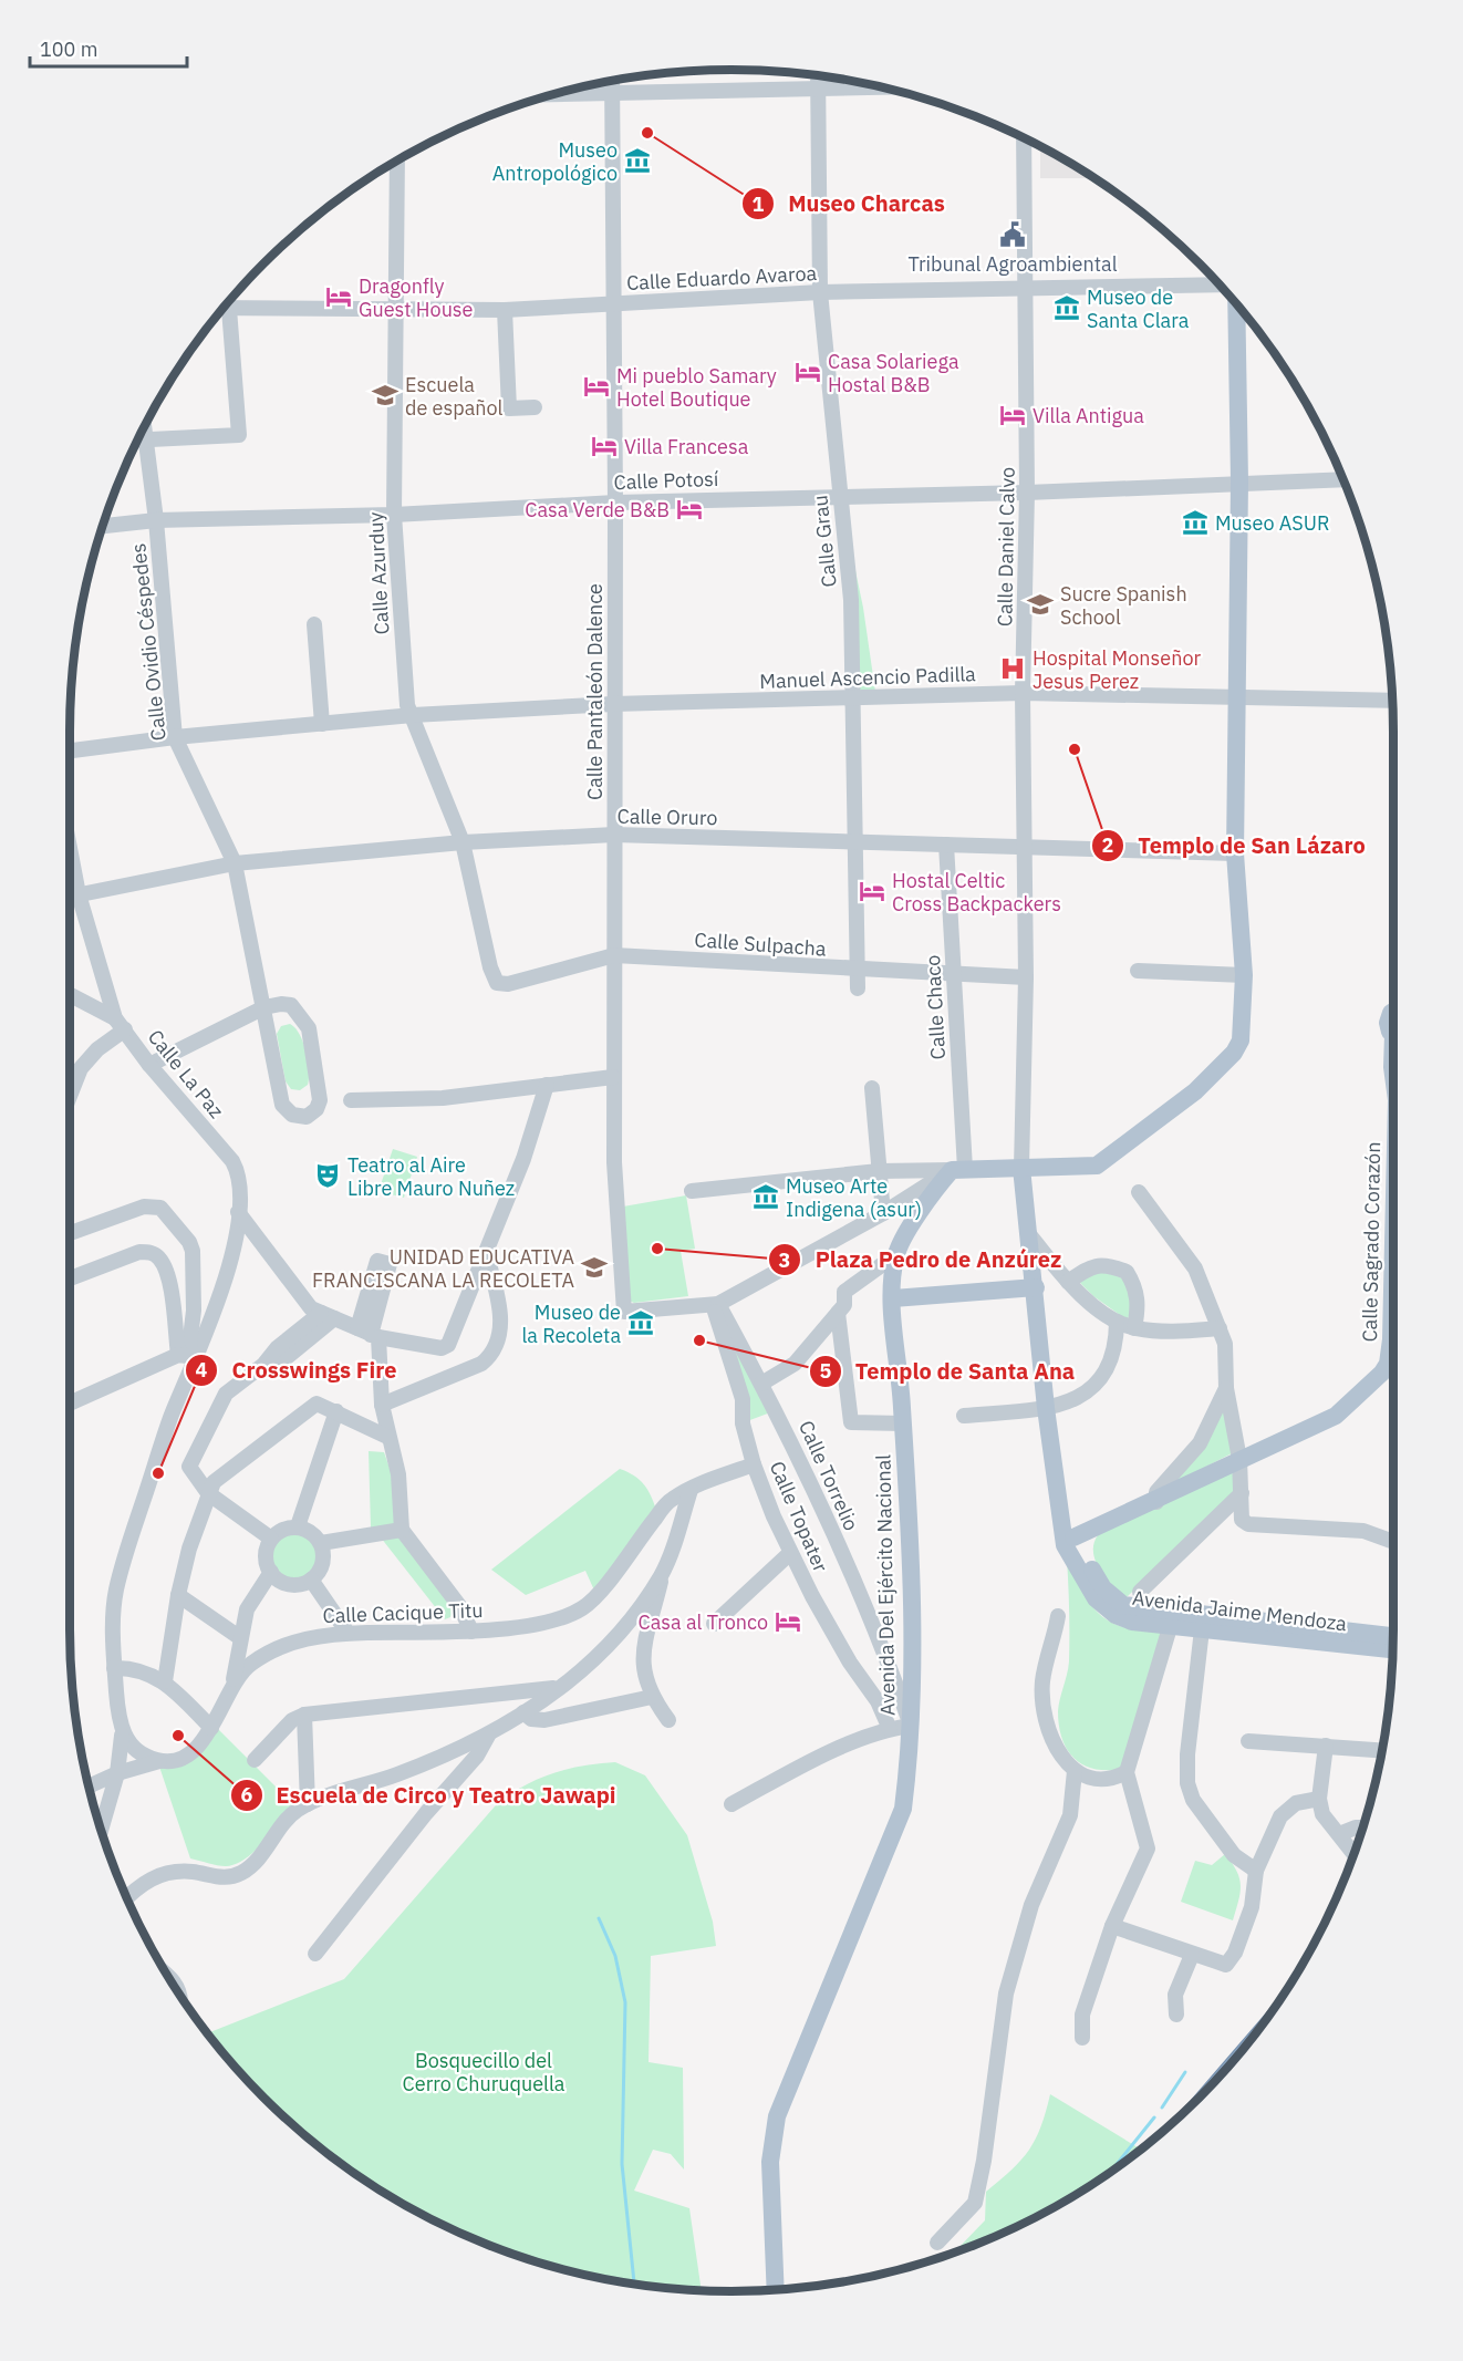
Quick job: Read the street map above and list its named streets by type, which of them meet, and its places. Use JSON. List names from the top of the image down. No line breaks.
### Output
{"streets":{"main road":["Calle Sagrado Corazón","Avenida Del Ejército Nacional","Avenida Jaime Mendoza"],"street":["Calle Eduardo Avaroa","Calle Potosí","Calle Grau","Calle Daniel Calvo","Calle Azurduy","Calle Ovidio Céspedes","Manuel Ascencio Padilla","Calle Pantaleón Dalence","Calle Oruro","Calle Sulpacha","Calle Chaco","Calle La Paz","Calle Torrelio","Calle Topater","Calle Cacique Titu"]},"crossings":[["Calle Eduardo Avaroa","Calle Grau"],["Calle Eduardo Avaroa","Calle Daniel Calvo"],["Calle Eduardo Avaroa","Calle Azurduy"],["Calle Eduardo Avaroa","Calle Pantaleón Dalence"],["Calle Potosí","Calle Grau"],["Calle Potosí","Calle Daniel Calvo"],["Calle Potosí","Calle Azurduy"],["Calle Potosí","Calle Ovidio Céspedes"],["Calle Potosí","Calle Pantaleón Dalence"],["Calle Grau","Manuel Ascencio Padilla"],["Calle Grau","Calle Oruro"],["Calle Grau","Calle Sulpacha"],["Calle Daniel Calvo","Manuel Ascencio Padilla"],["Calle Daniel Calvo","Calle Oruro"],["Calle Daniel Calvo","Calle Sulpacha"],["Calle Azurduy","Manuel Ascencio Padilla"],["Calle Azurduy","Calle Oruro"],["Calle Azurduy","Calle Sulpacha"],["Calle Ovidio Céspedes","Manuel Ascencio Padilla"],["Calle Ovidio Céspedes","Calle Oruro"],["Manuel Ascencio Padilla","Calle Pantaleón Dalence"],["Calle Pantaleón Dalence","Calle Oruro"],["Calle Pantaleón Dalence","Calle Sulpacha"],["Calle Pantaleón Dalence","Calle Torrelio"],["Calle Pantaleón Dalence","Calle Topater"],["Calle Oruro","Calle Chaco"],["Calle Oruro","Calle La Paz"],["Calle Sulpacha","Calle Chaco"],["Calle Chaco","Avenida Del Ejército Nacional"],["Calle Sagrado Corazón","Avenida Jaime Mendoza"],["Calle Torrelio","Calle Topater"],["Calle Torrelio","Avenida Del Ejército Nacional"],["Calle Topater","Calle Cacique Titu"]],"parks":["Bosquecillo del Cerro Churuquella"],"places":{"other":["Museo Charcas","Templo de San Lázaro","Plaza Pedro de Anzúrez","Templo de Santa Ana","Crosswings Fire","Escuela de Circo y Teatro Jawapi"],"museum":["Museo Antropológico","Museo de Santa Clara","Museo ASUR","Museo Arte Indigena (asur)","Museo de la Recoleta"],"public building":["Tribunal Agroambiental"],"hotel":["Dragonfly Guest House","Casa Solariega Hostal B&B","Mi pueblo Samary Hotel Boutique","Villa Antigua","Villa Francesa","Casa Verde B&B","Hostal Celtic Cross Backpackers","Casa al Tronco"],"school or university":["Escuela de español","Sucre Spanish School","UNIDAD EDUCATIVA FRANCISCANA LA RECOLETA"],"hospital":["Hospital Monseñor Jesus Perez"],"theatre":["Teatro al Aire Libre Mauro Nuñez"]},"scale_bar":"100 m"}
